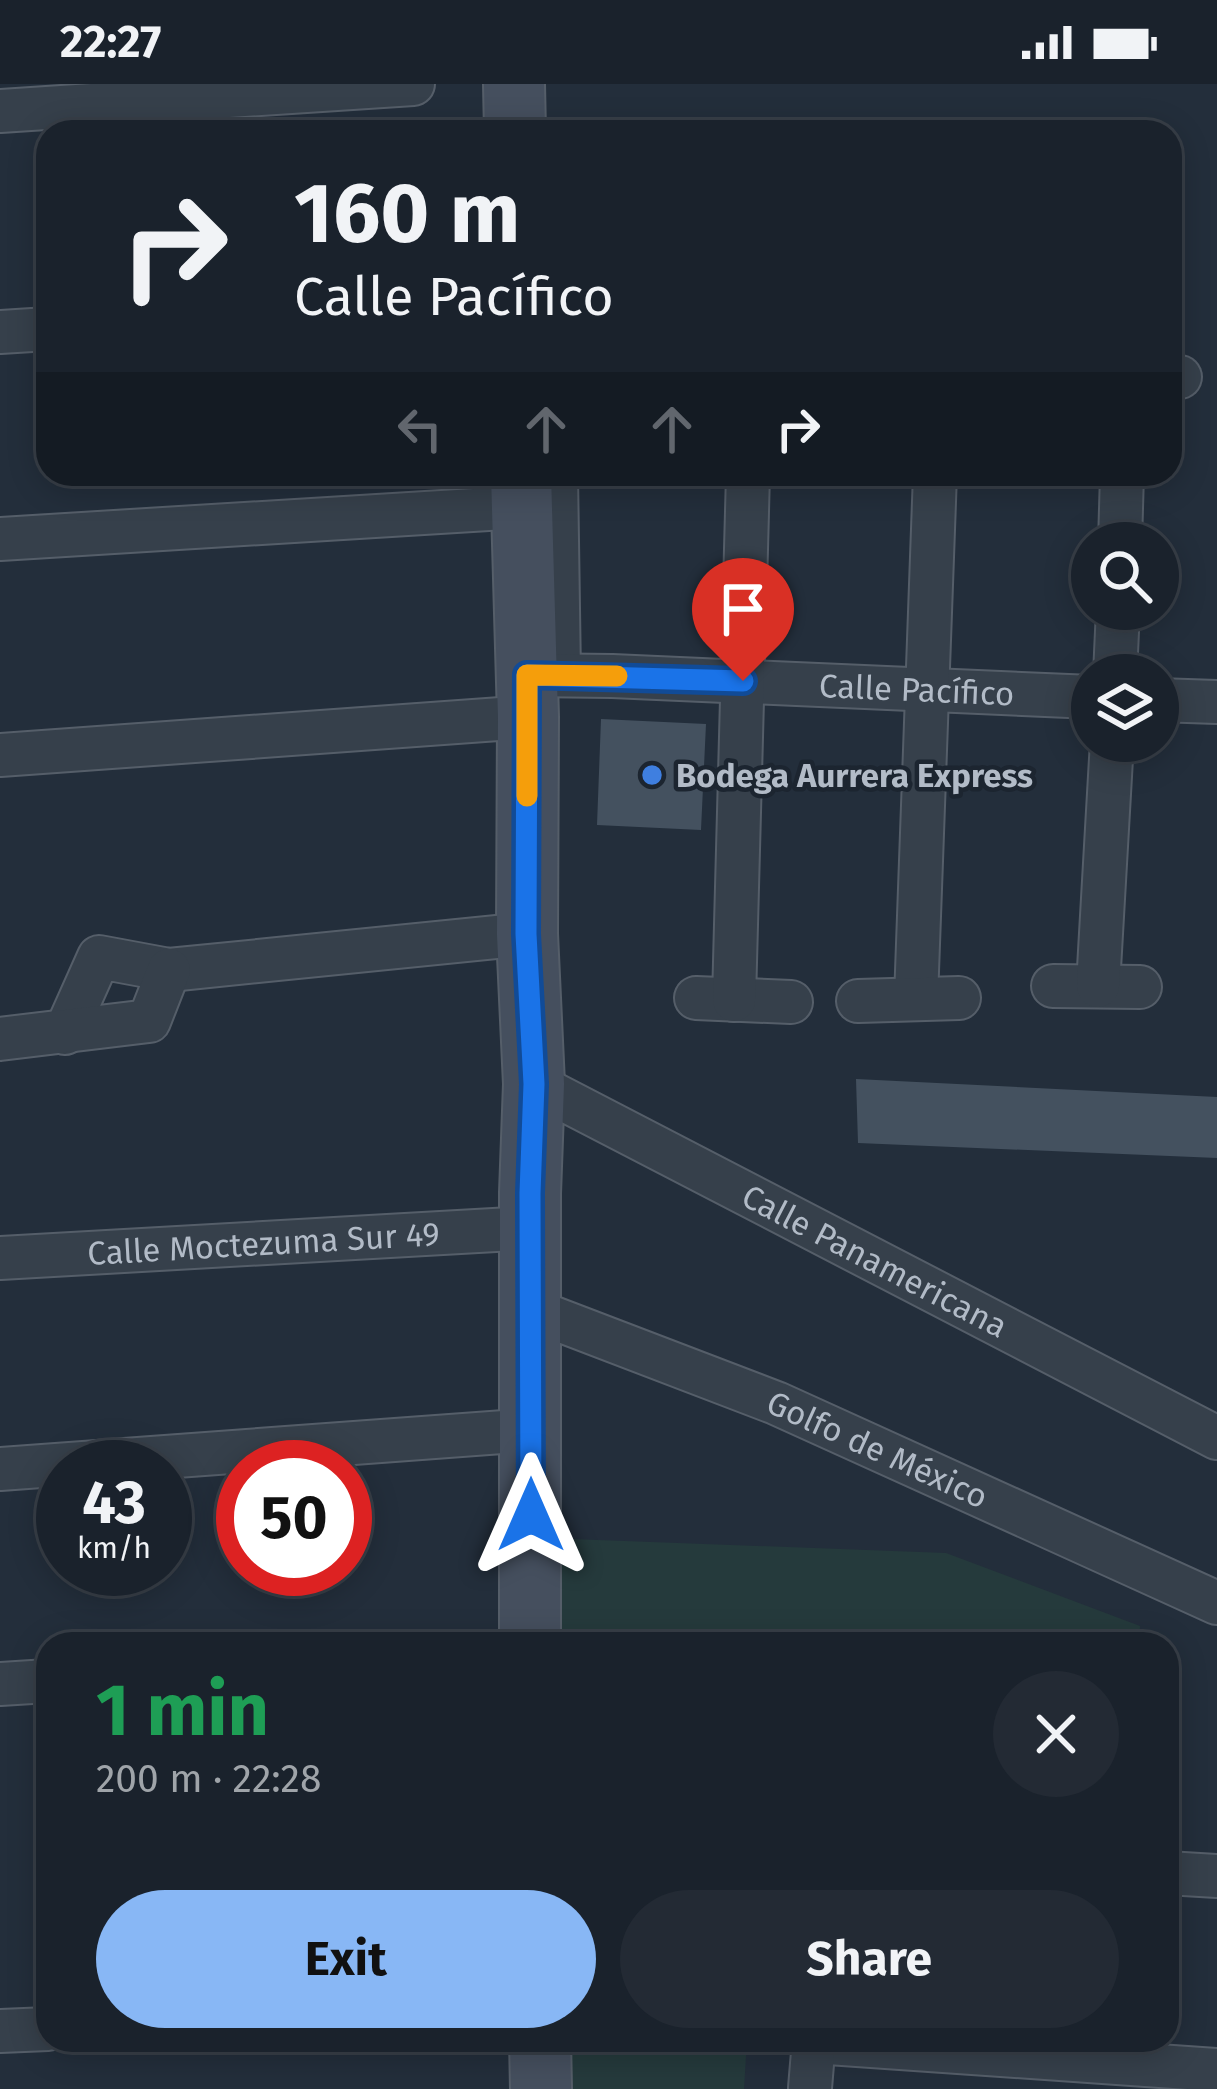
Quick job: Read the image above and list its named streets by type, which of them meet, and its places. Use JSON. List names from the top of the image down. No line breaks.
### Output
{"streets":{"street":["Calle Pacífico","Calle Moctezuma Sur 49","Calle Panamericana","Golfo de México"]},"places":["Bodega Aurrera Express"],"page":{"status":"22:27","turn":["160 m","Calle Pacífico"],"speed":"43 km/h","limit":"50","heading":["1 min","200 m · 22:28"],"buttons":["Exit","Share"]}}
